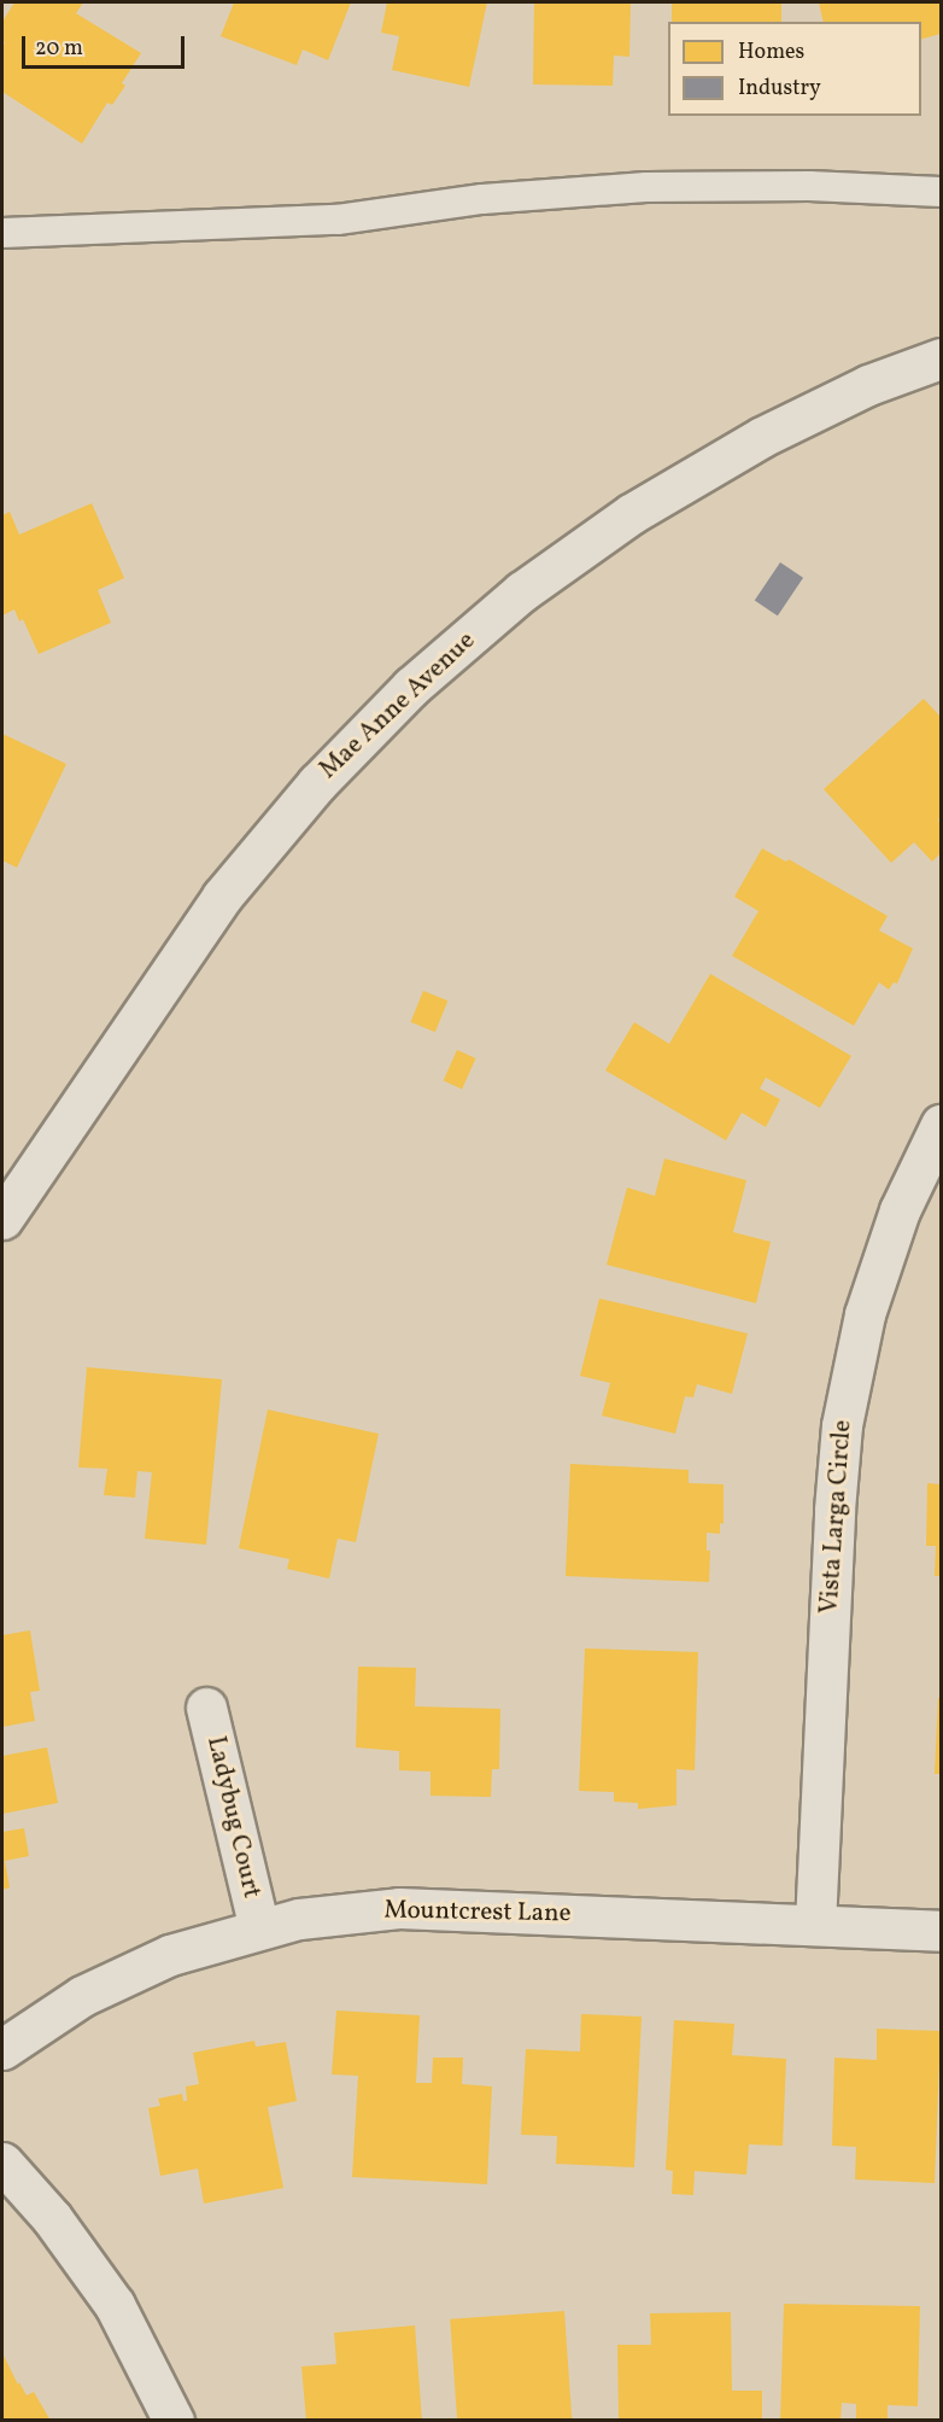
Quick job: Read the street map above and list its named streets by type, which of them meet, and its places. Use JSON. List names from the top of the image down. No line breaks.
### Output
{"streets":{"street":["Mae Anne Avenue","Vista Larga Circle","Ladybug Court","Mountcrest Lane"]},"crossings":[["Vista Larga Circle","Mountcrest Lane"],["Ladybug Court","Mountcrest Lane"]],"legend":["Homes","Industry"],"scale_bar":"20 m"}
